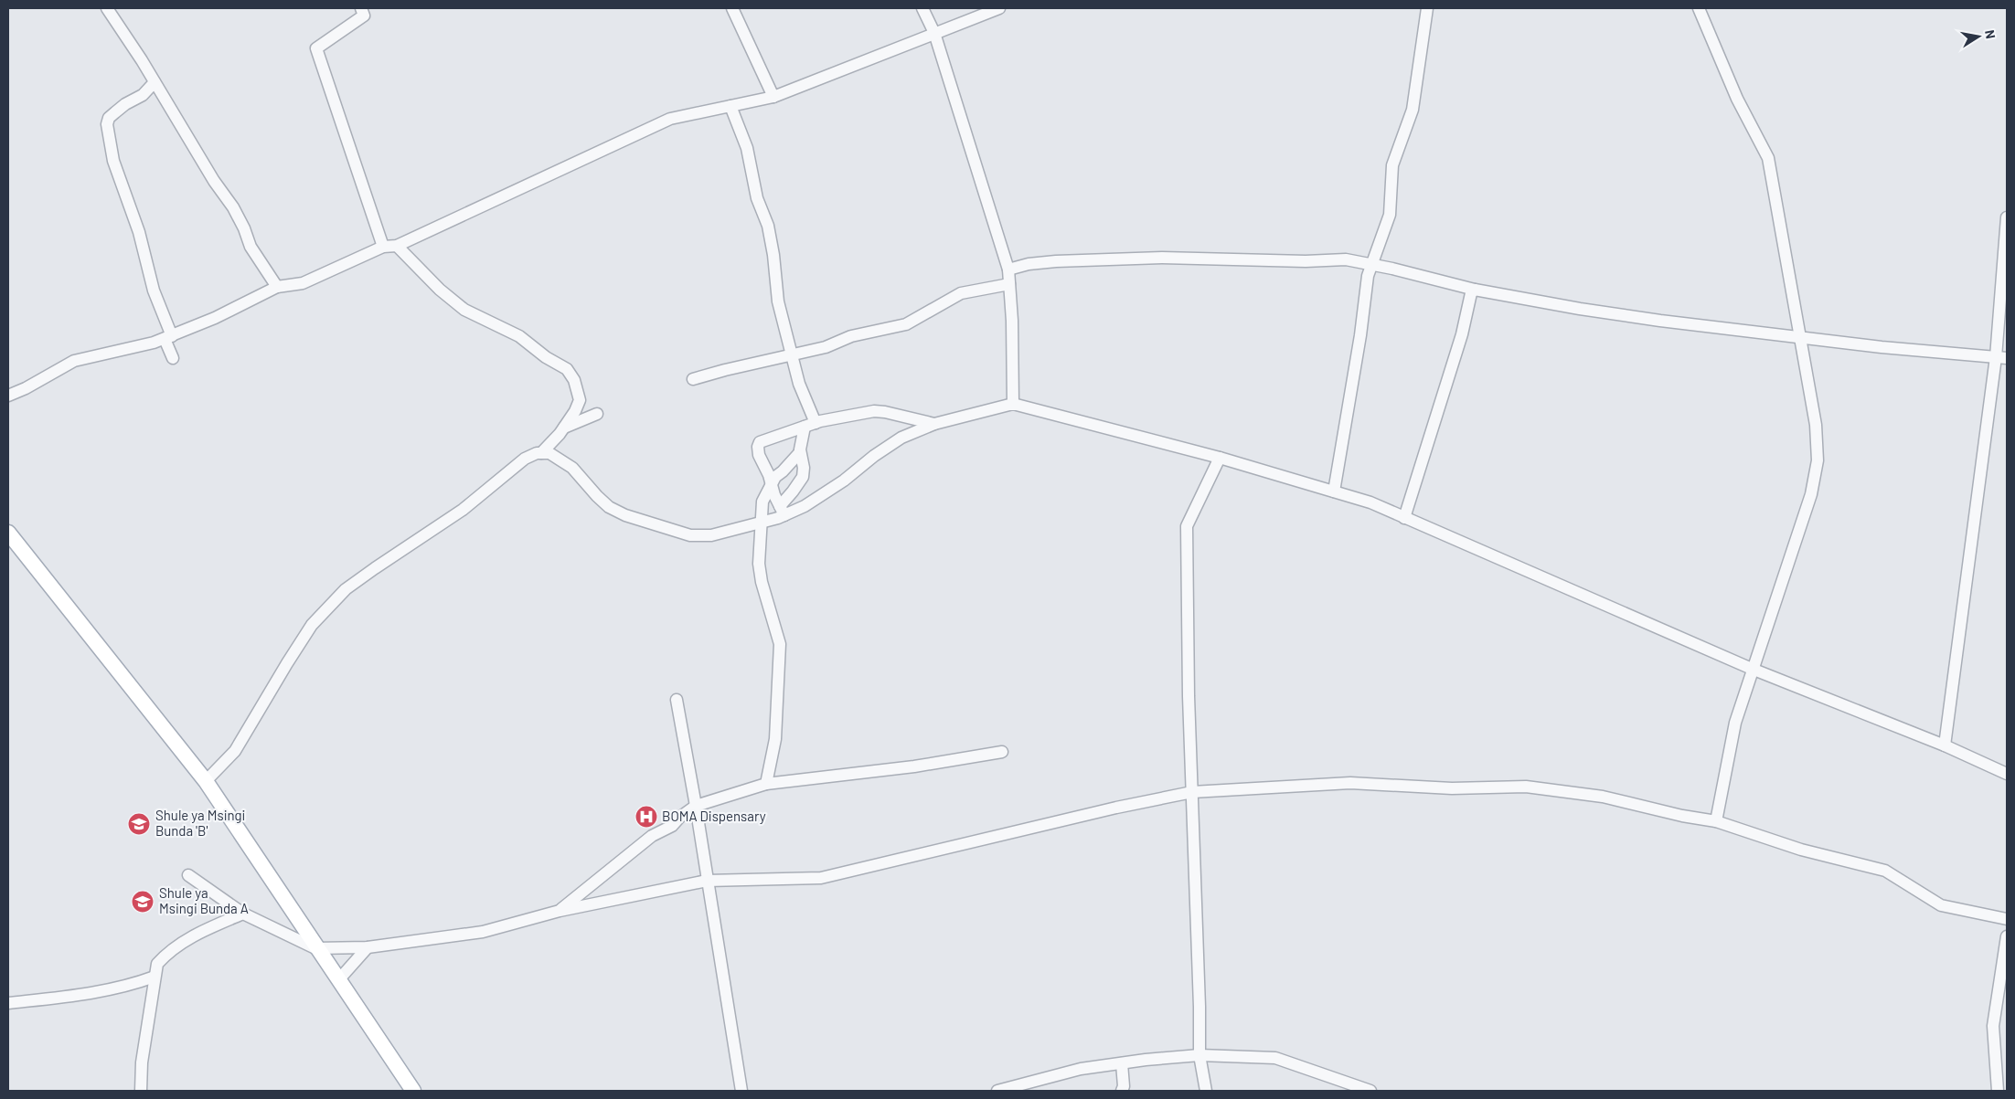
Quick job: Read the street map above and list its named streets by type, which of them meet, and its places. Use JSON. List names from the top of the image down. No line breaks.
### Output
{"places":{"hospital":["BOMA Dispensary"],"school or university":["Shule ya Msingi Bunda 'B'","Shule ya Msingi Bunda A"]},"north":"right"}
